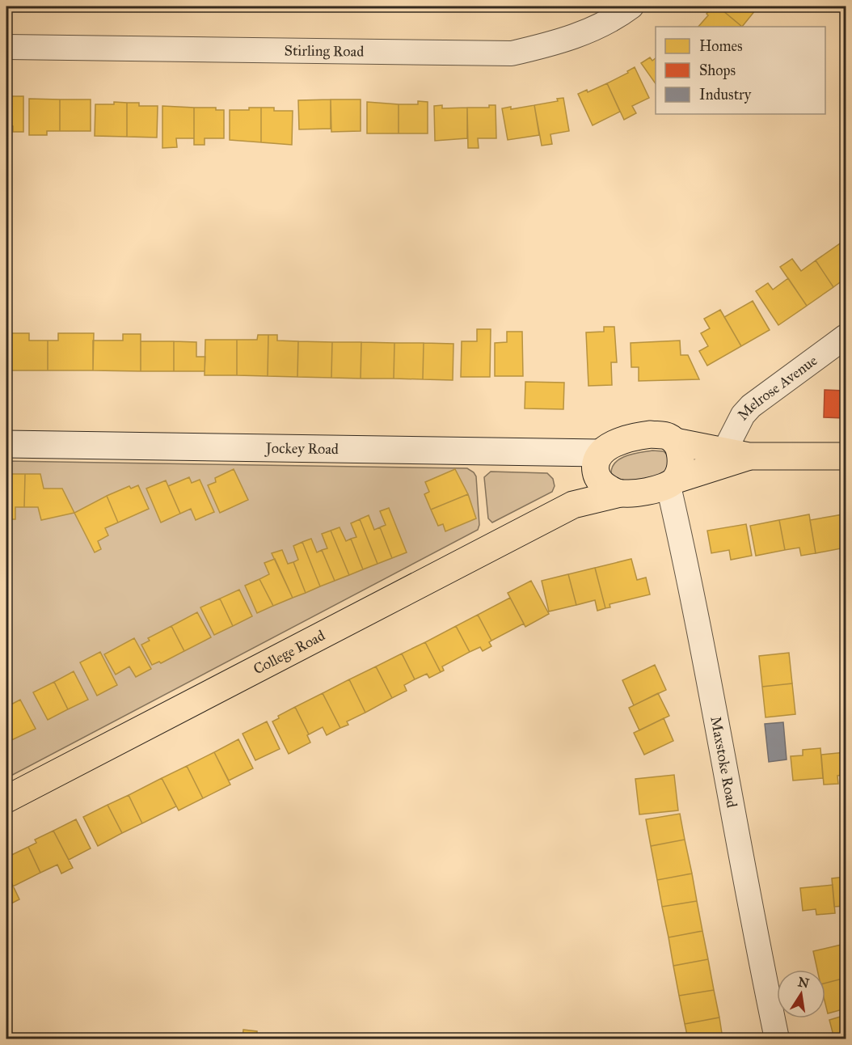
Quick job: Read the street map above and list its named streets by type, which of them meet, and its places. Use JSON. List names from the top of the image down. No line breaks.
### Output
{"streets":{"main road":["Jockey Road","College Road"],"street":["Stirling Road","Melrose Avenue","Maxstoke Road"]},"crossings":[["Jockey Road","College Road"],["Jockey Road","Maxstoke Road"],["College Road","Maxstoke Road"]],"legend":["Homes","Shops","Industry"],"north":"top"}
